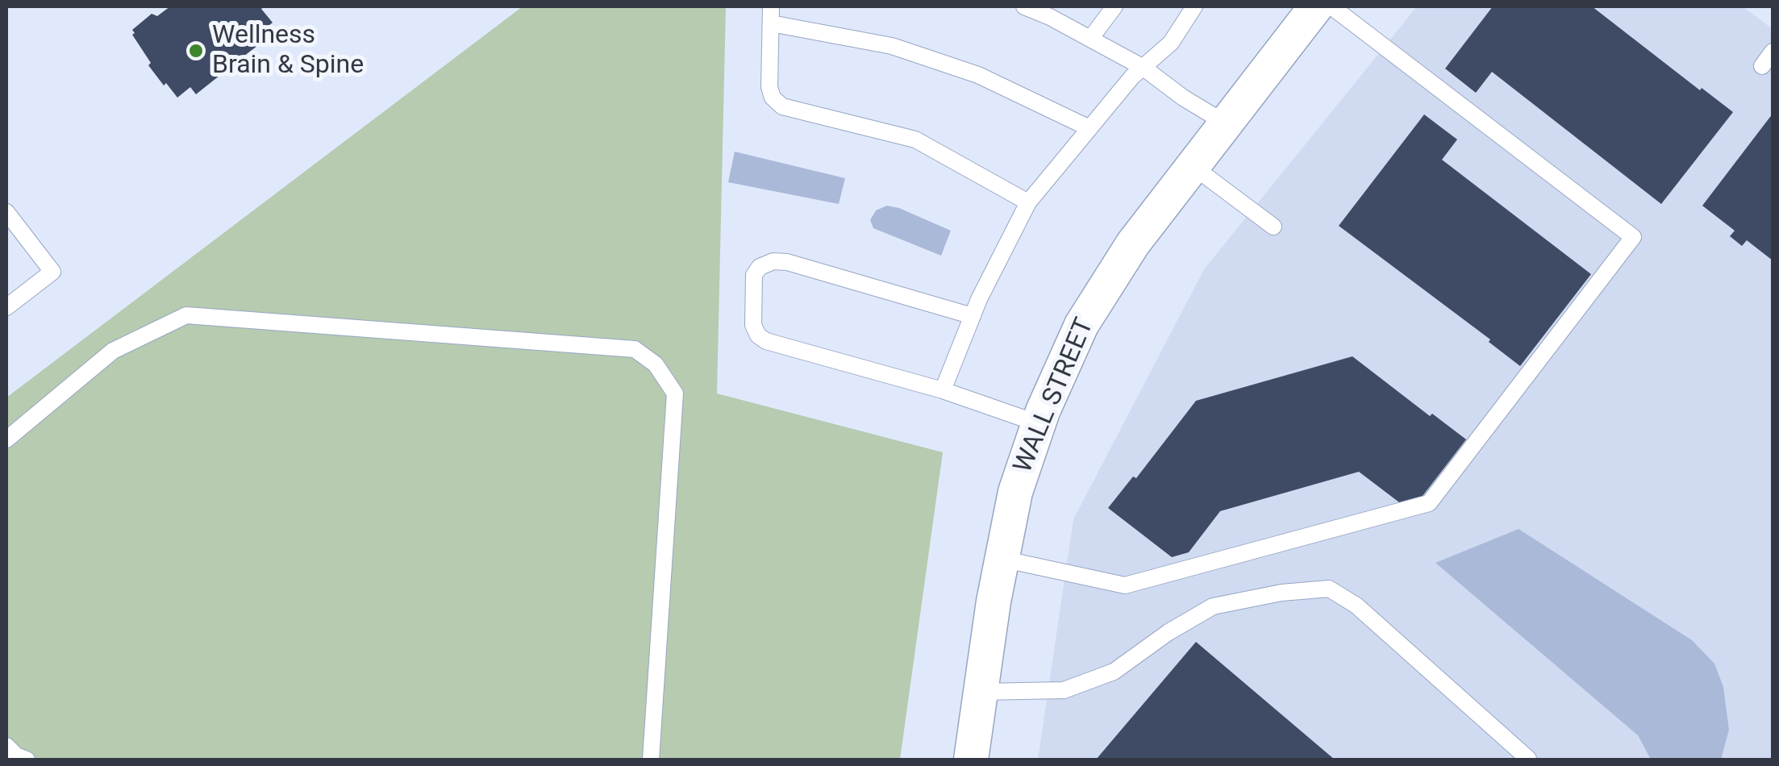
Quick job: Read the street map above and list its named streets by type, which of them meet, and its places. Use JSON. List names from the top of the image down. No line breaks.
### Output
{"streets":{"street":["WALL STREET"]},"places":["Wellness Brain & Spine"]}
